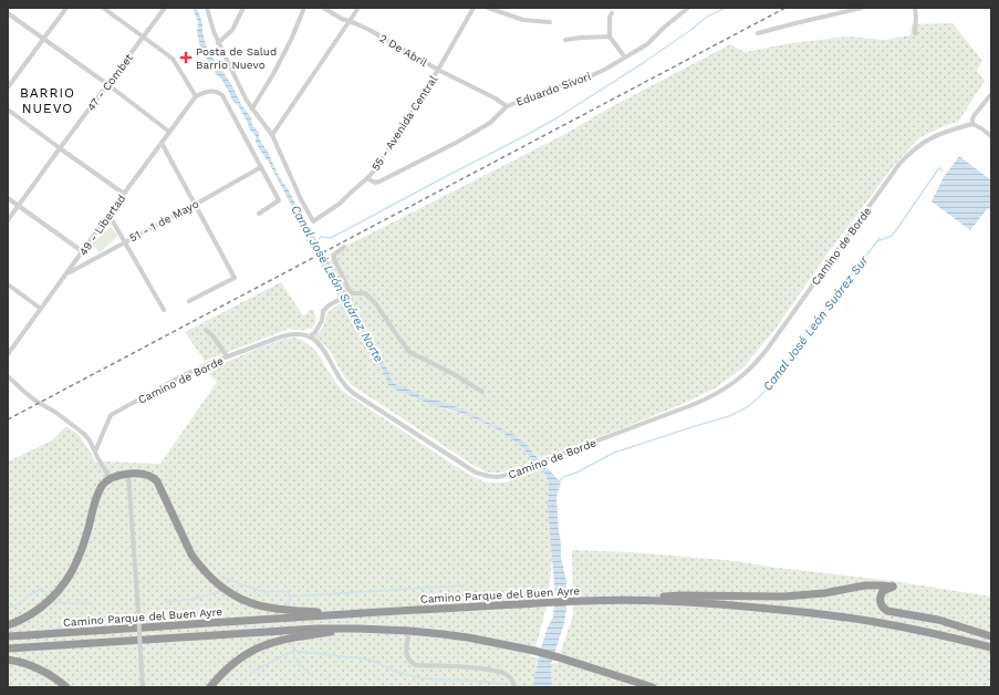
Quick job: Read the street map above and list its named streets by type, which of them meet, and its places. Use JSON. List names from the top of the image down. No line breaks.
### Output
{"streets":{"highway":["Camino Parque del Buen Ayre"],"street":["2 De Abril","47 - Combet","Eduardo Sivori","55 - Avenida Central","51 - 1 de Mayo","49 - Libertad","Camino de Borde"]},"crossings":[["2 De Abril","Eduardo Sivori"],["2 De Abril","55 - Avenida Central"],["Eduardo Sivori","55 - Avenida Central"],["51 - 1 de Mayo","49 - Libertad"]],"districts":["BARRIO NUEVO"],"water":["Canal José León Suárez Norte","Canal José León Suárez Sur"],"places":{"health":["Posta de Salud Barrio Nuevo"]}}
